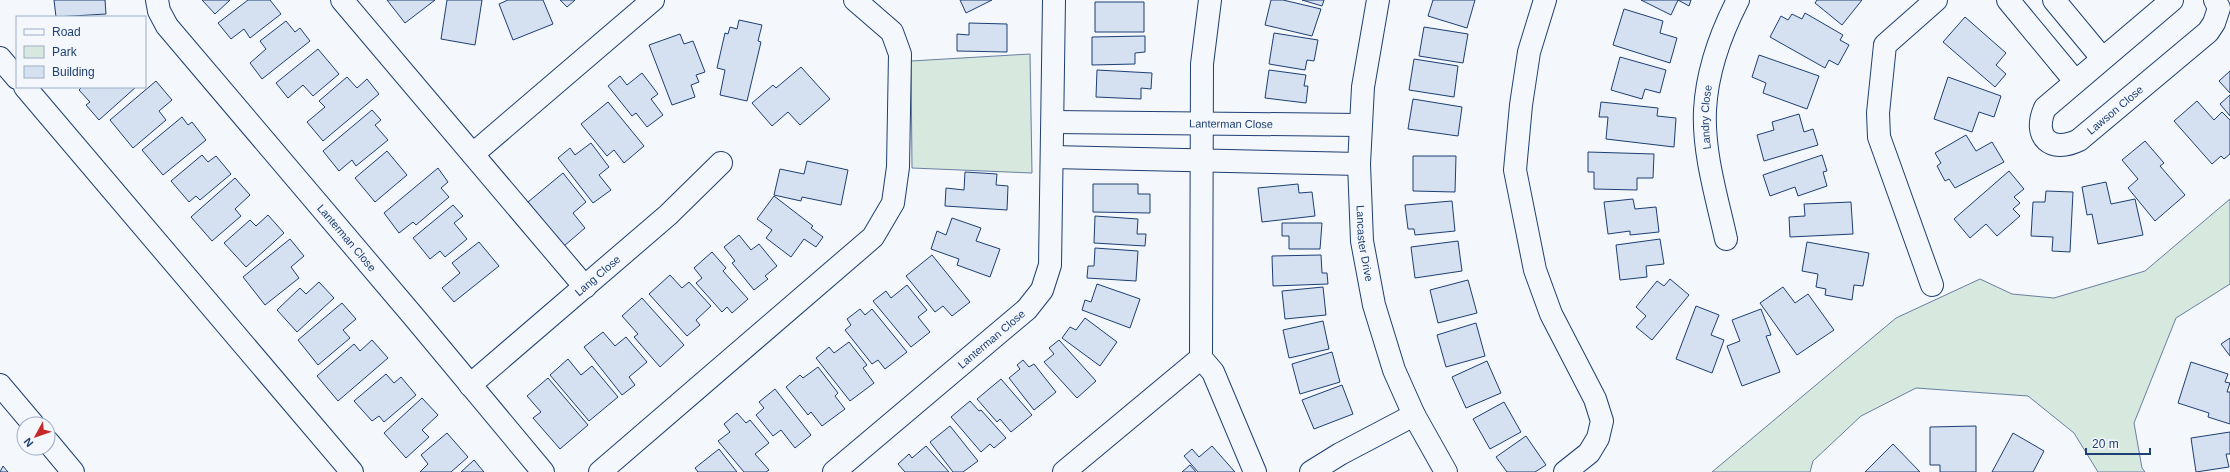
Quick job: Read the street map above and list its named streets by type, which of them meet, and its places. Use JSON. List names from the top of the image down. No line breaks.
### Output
{"streets":{"street":["Lawson Close","Landry Close","Lanterman Close","Lancaster Drive","Lang Close"]},"crossings":[["Lanterman Close","Lancaster Drive"],["Lanterman Close","Lang Close"]],"legend":["Road","Park","Building"],"scale_bar":"20 m","north":"bottom left"}
